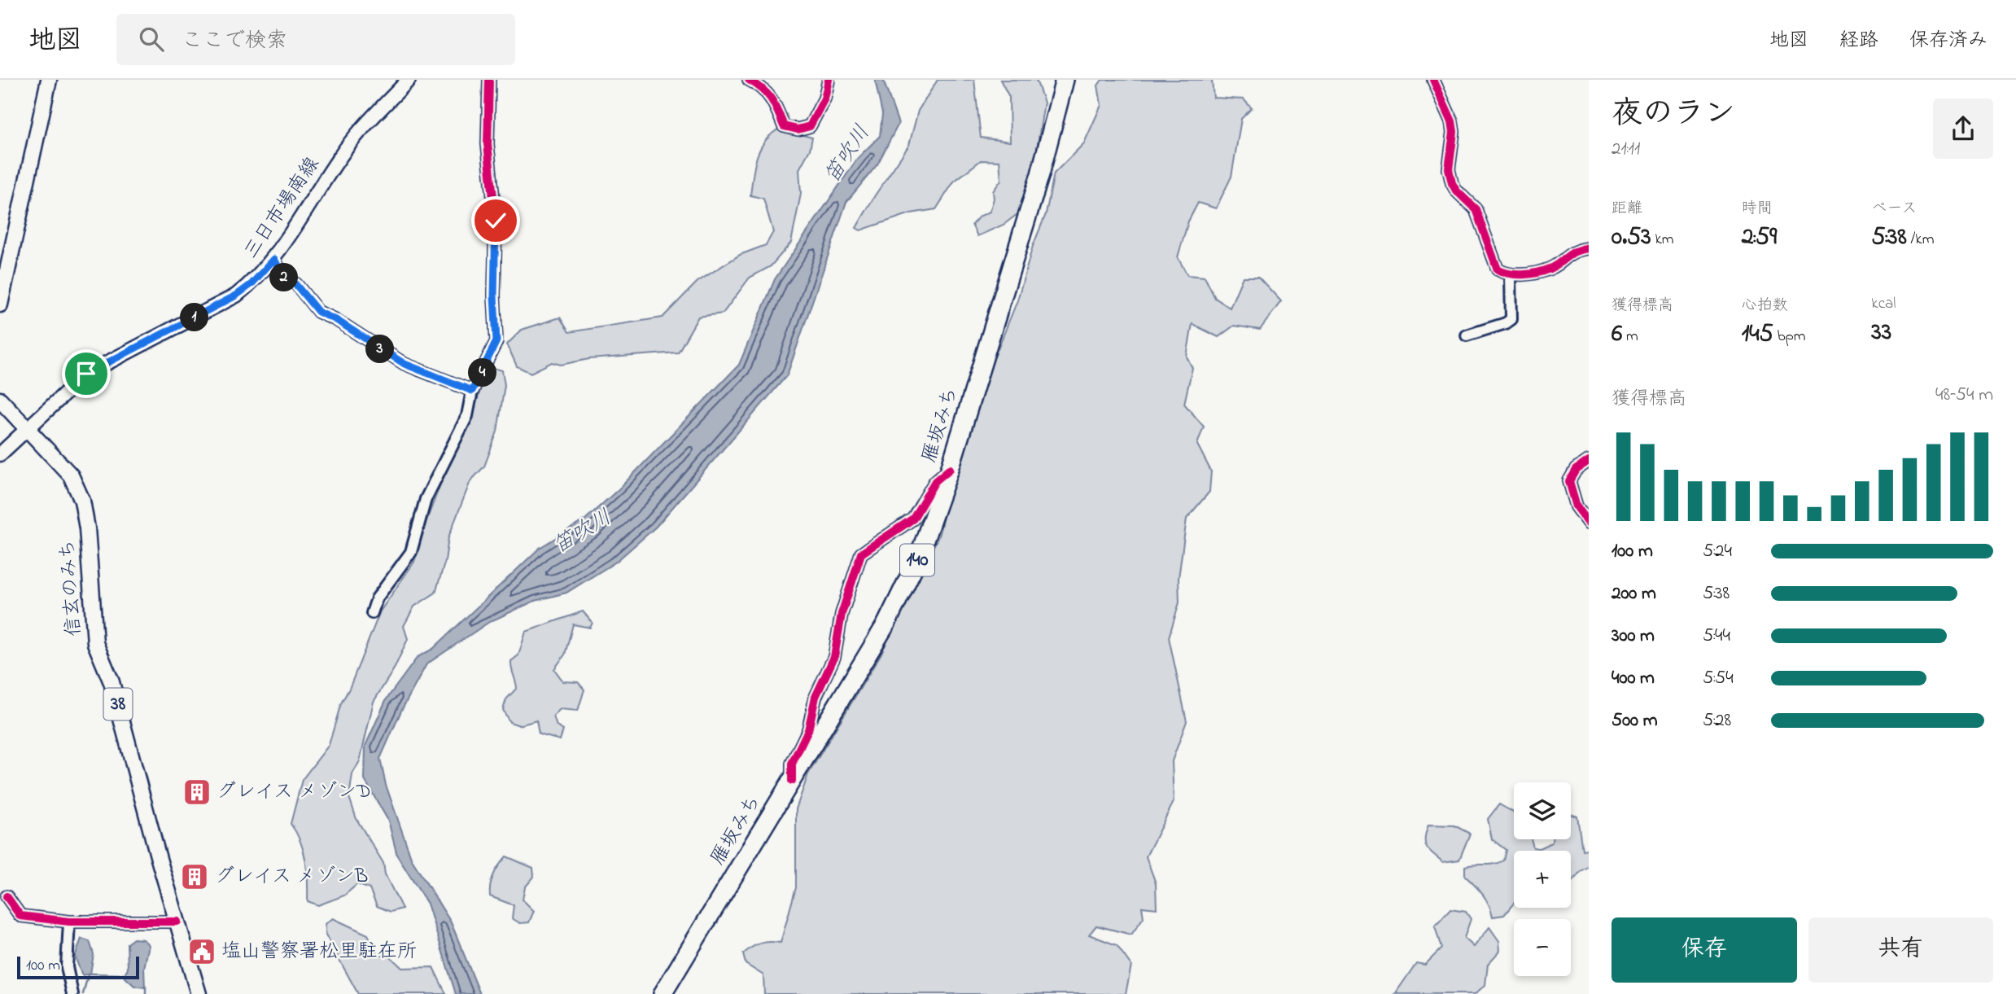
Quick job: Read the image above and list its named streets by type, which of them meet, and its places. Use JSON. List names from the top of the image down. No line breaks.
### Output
{"streets":{"highway":["雁坂みち","140"],"main road":["三日市場南線","信玄のみち","38"]},"crossings":[["三日市場南線","信玄のみち"]],"water":["笛吹川"],"places":{"building":["グレイス メゾンD","グレイス メゾンB"],"public building":["塩山警察署松里駐在所"]},"scale_bar":"100 m","page":{"header":"地図","search":"ここで検索","nav":["地図","経路","保存済み"],"heading":["夜のラン","21:11"],"stats":[["距離","0.53 km"],["時間","2:59"],["ペース","5:38 /km"],["獲得標高","6 m"],["心拍数","145 bpm"],["kcal","33"]],"pins":["2","1","3","4"],"chart":["獲得標高","48–54 m"],"list":[{"name":"100 m","note":"5:24"},{"name":"200 m","note":"5:38"},{"name":"300 m","note":"5:44"},{"name":"400 m","note":"5:54"},{"name":"500 m","note":"5:28"}],"map_buttons":["+","−"],"buttons":["保存","共有"],"scale":"100 m"}}
